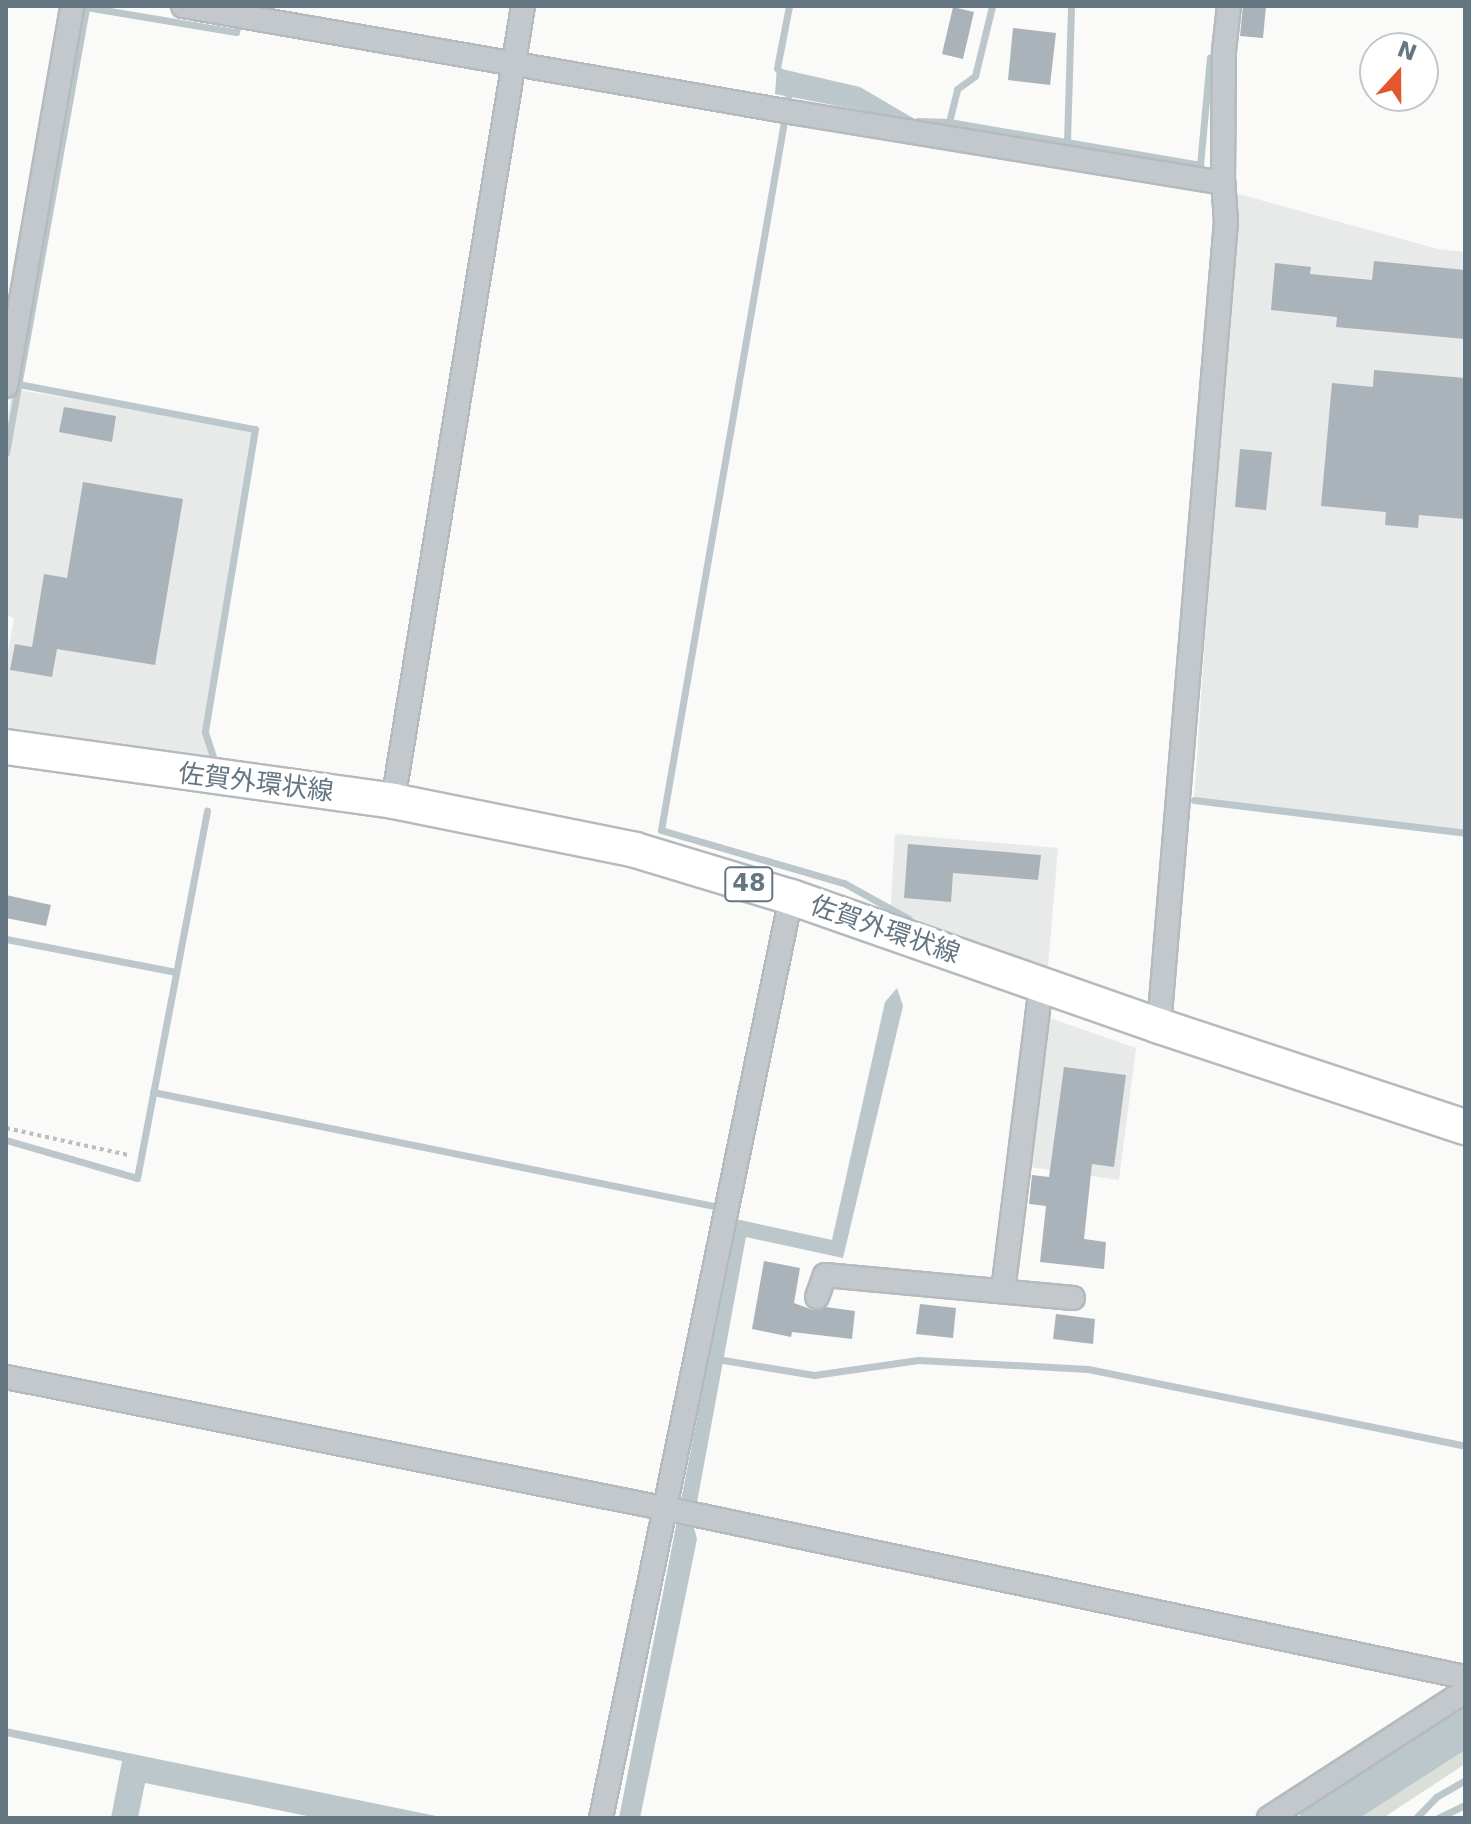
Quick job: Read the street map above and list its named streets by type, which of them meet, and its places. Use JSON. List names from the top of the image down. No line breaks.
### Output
{"streets":{"main road":["佐賀外環状線","48"]},"north":"top"}
